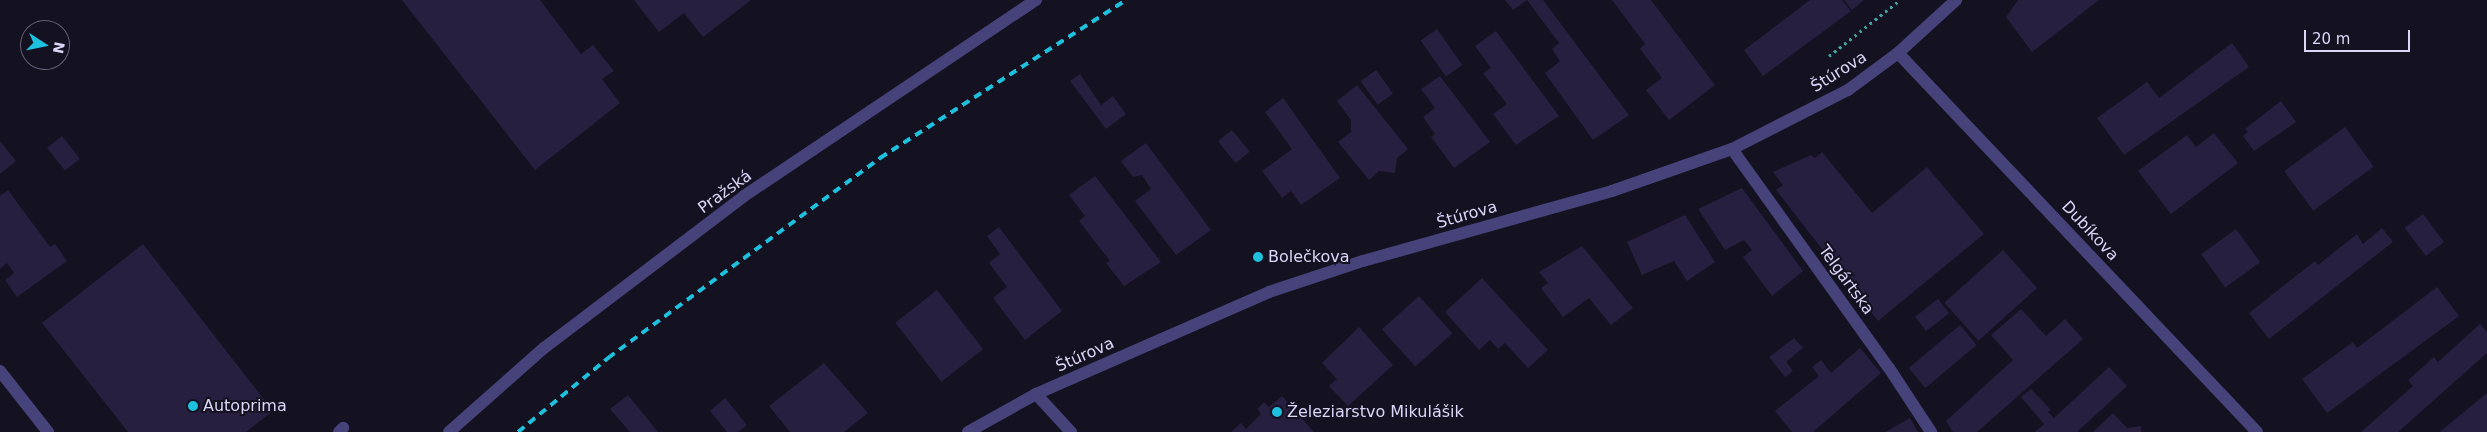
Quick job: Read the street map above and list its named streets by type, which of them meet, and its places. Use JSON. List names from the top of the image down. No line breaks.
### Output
{"streets":{"street":["Štúrova","Pražská","Dubíkova","Telgártska"]},"crossings":[["Štúrova","Dubíkova"],["Štúrova","Telgártska"]],"places":["Bolečkova","Autoprima","Železiarstvo Mikulášik"],"scale_bar":"20 m","north":"right"}
